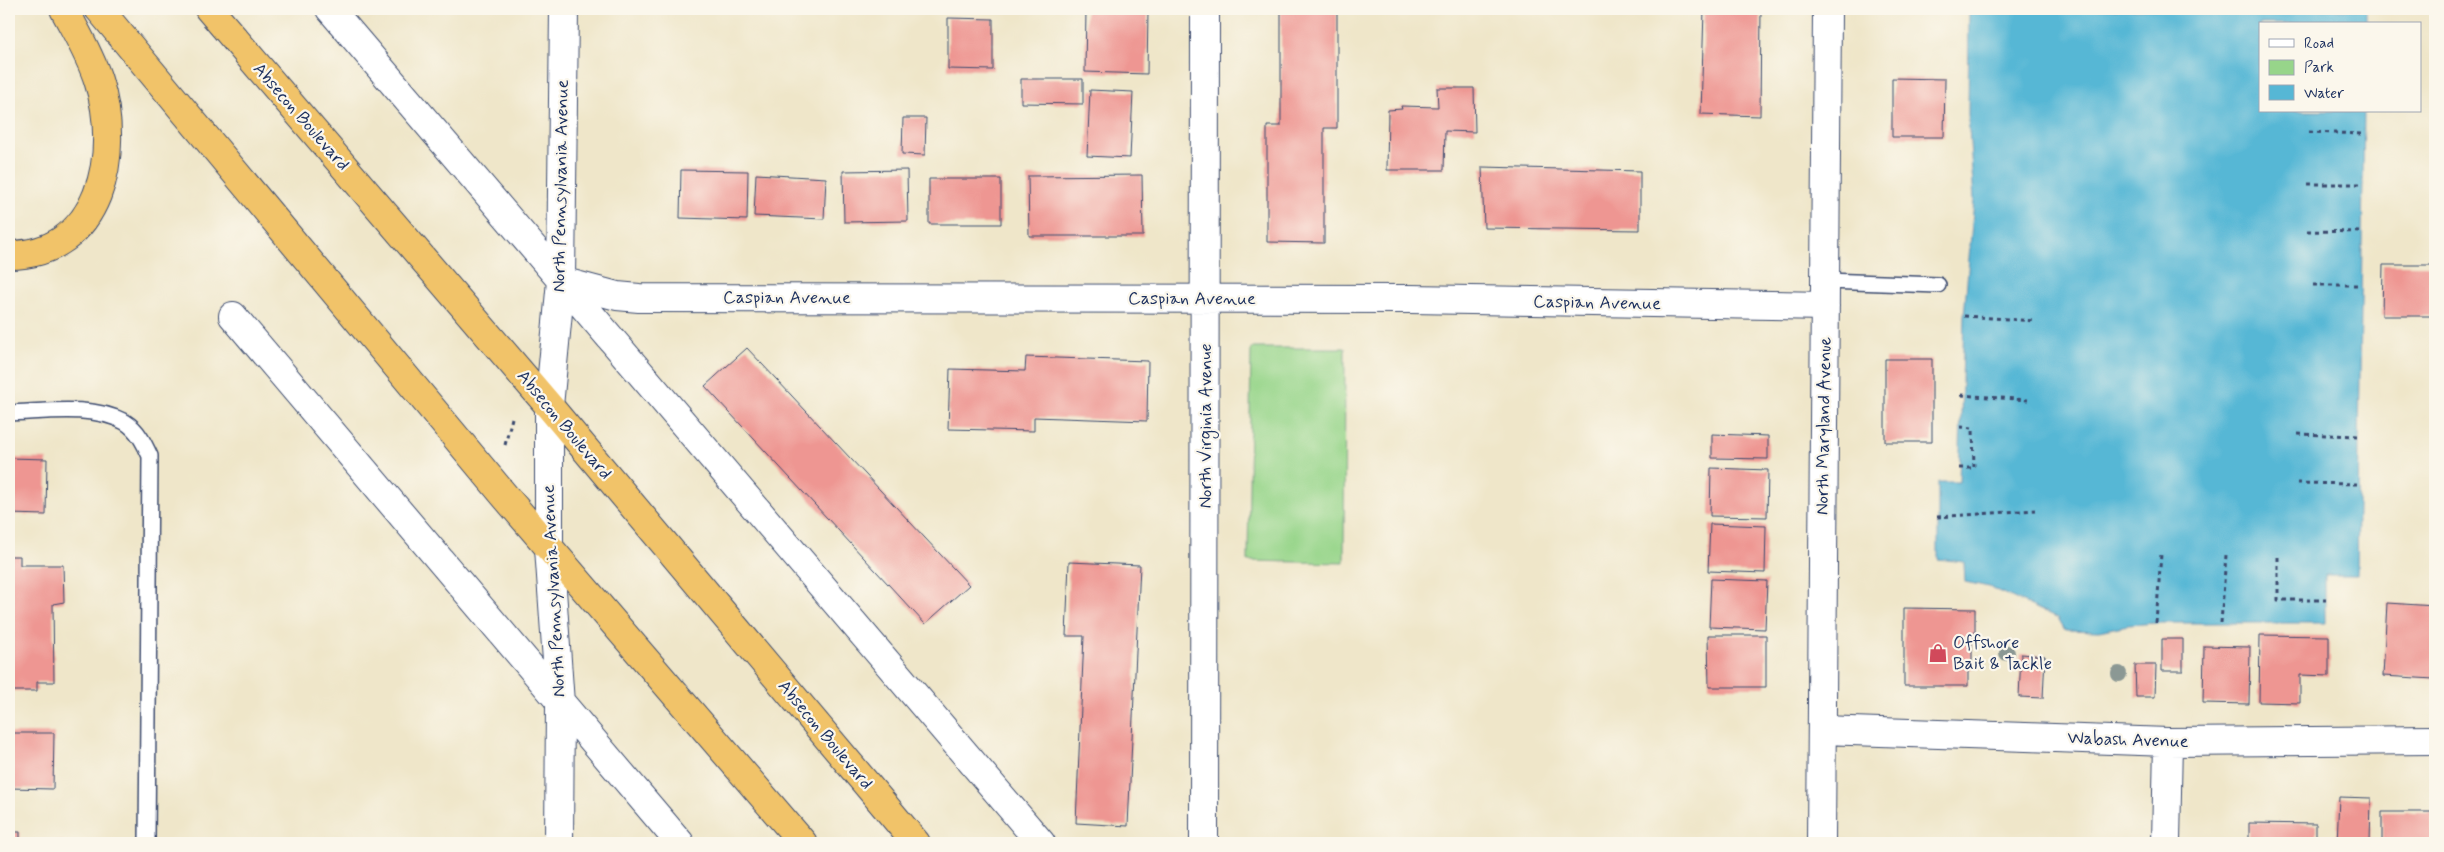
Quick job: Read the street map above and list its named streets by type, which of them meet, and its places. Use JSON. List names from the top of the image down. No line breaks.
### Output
{"streets":{"highway":["Absecon Boulevard"],"street":["North Pennsylvania Avenue","Caspian Avenue","North Virginia Avenue","North Maryland Avenue","Wabash Avenue"]},"crossings":[["Absecon Boulevard","North Pennsylvania Avenue"],["North Pennsylvania Avenue","Caspian Avenue"],["Caspian Avenue","North Virginia Avenue"],["Caspian Avenue","North Maryland Avenue"],["North Maryland Avenue","Wabash Avenue"]],"places":{"shop":["Offshore Bait & Tackle"]},"legend":["Road","Park","Water"]}
